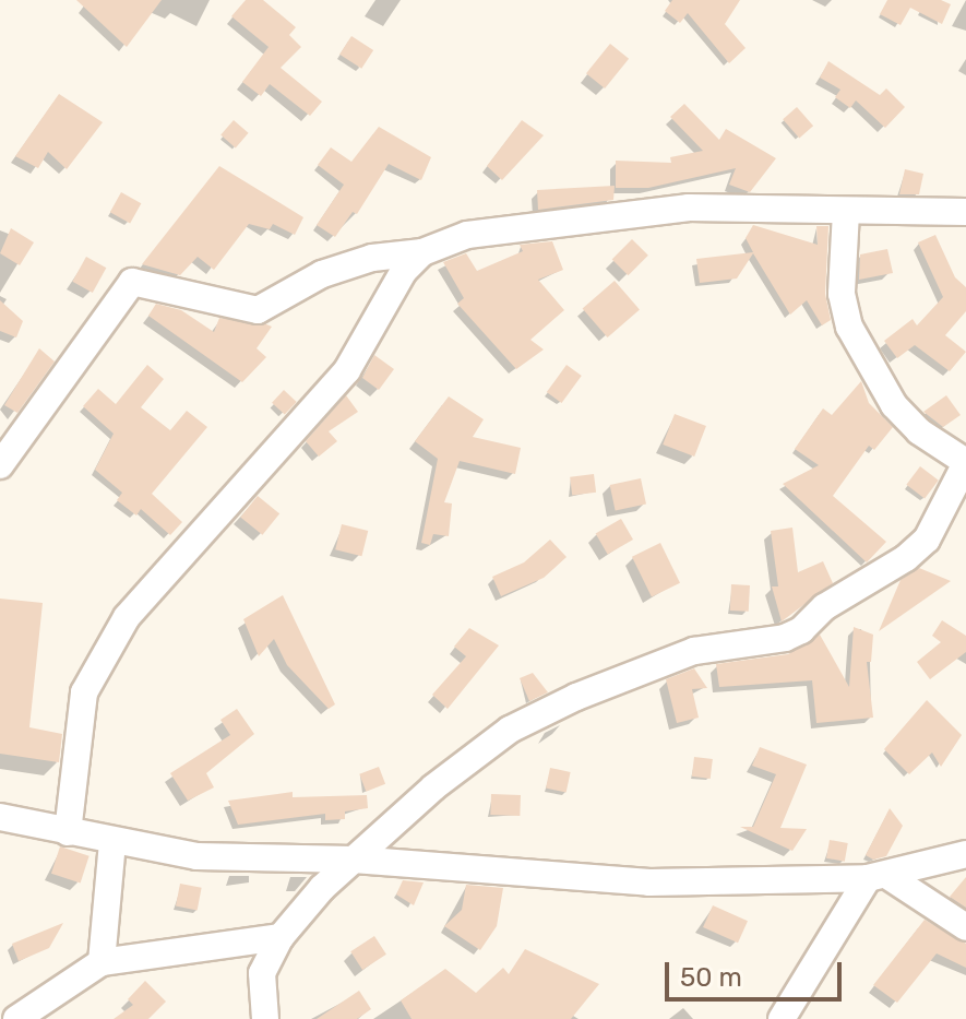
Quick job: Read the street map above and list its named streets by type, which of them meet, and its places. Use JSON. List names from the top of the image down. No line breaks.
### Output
{"scale_bar":"50 m"}
